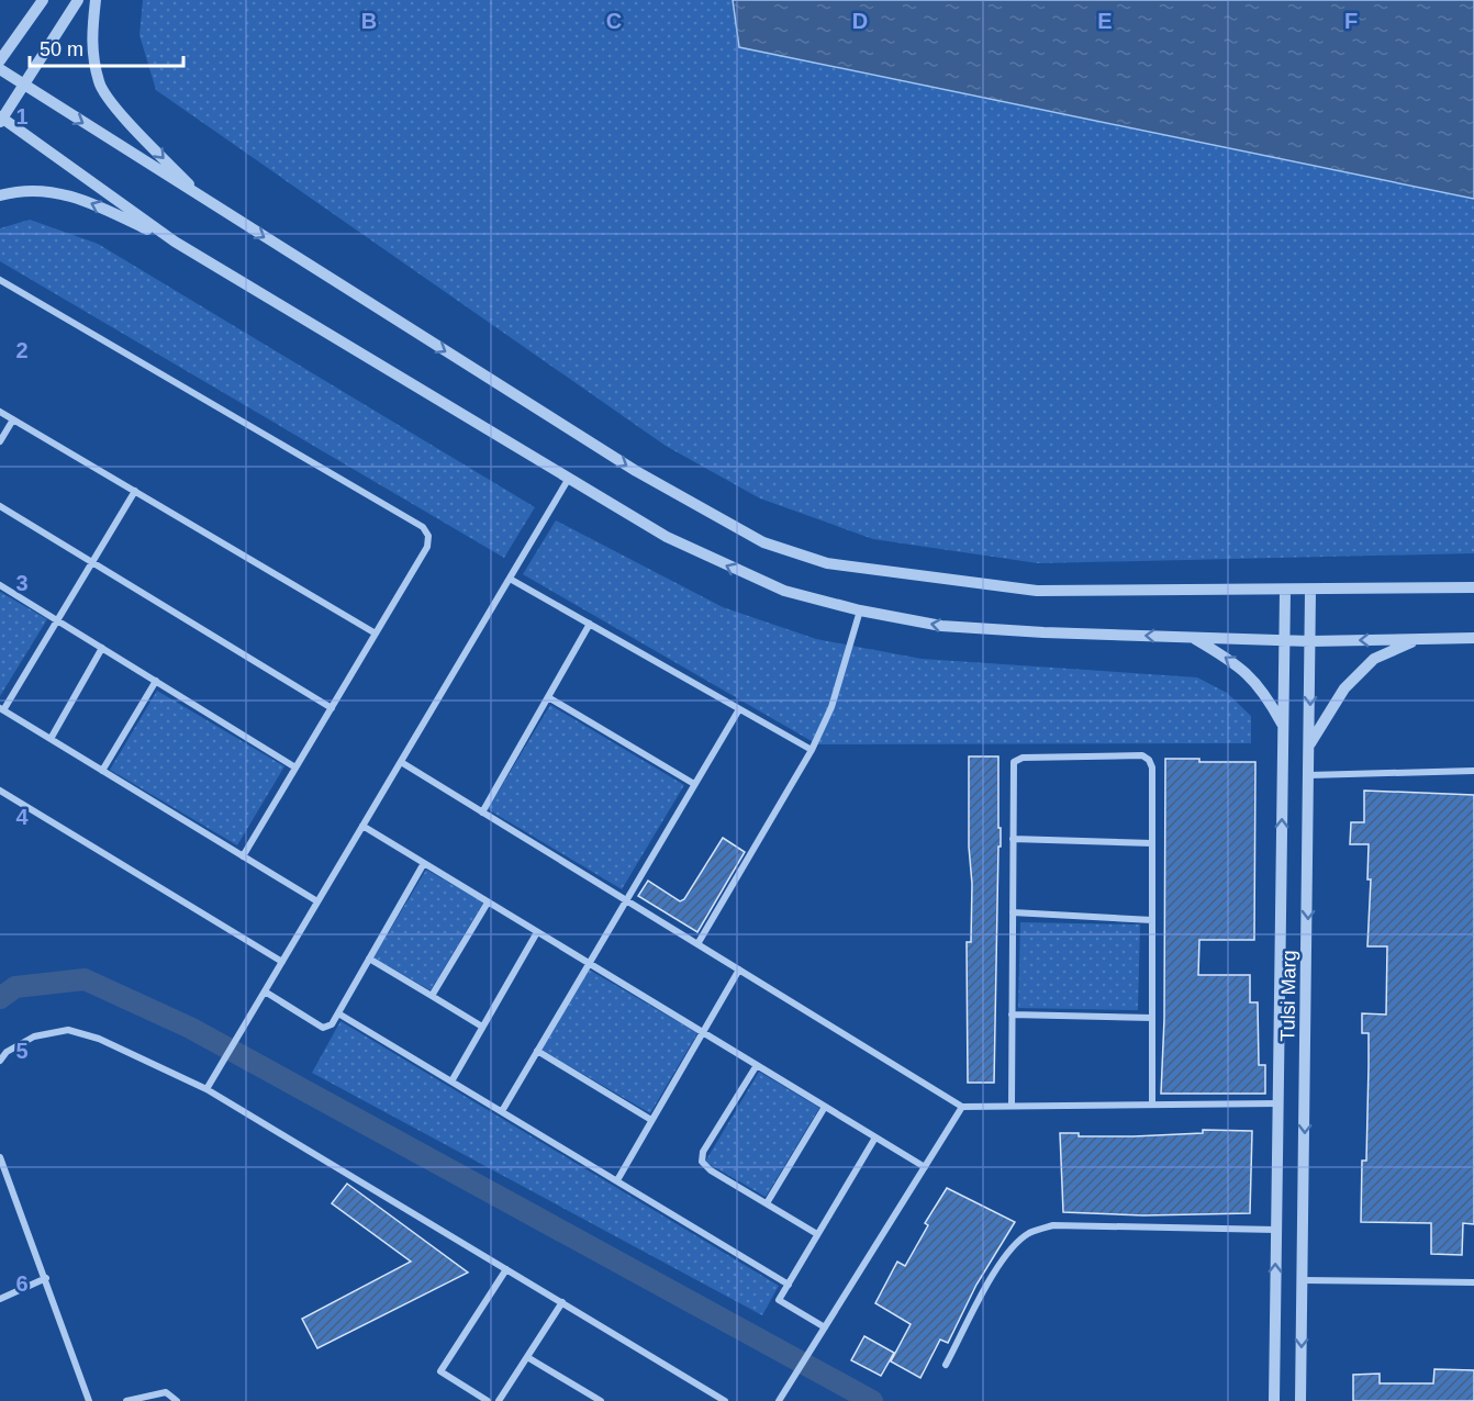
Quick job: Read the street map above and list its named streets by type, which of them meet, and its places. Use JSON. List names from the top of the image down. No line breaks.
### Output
{"streets":{"street":["Tulsi Marg"]},"scale_bar":"50 m","grid":{"columns":["B","C","D","E","F"],"rows":["1","2","3","4","5","6"]}}
